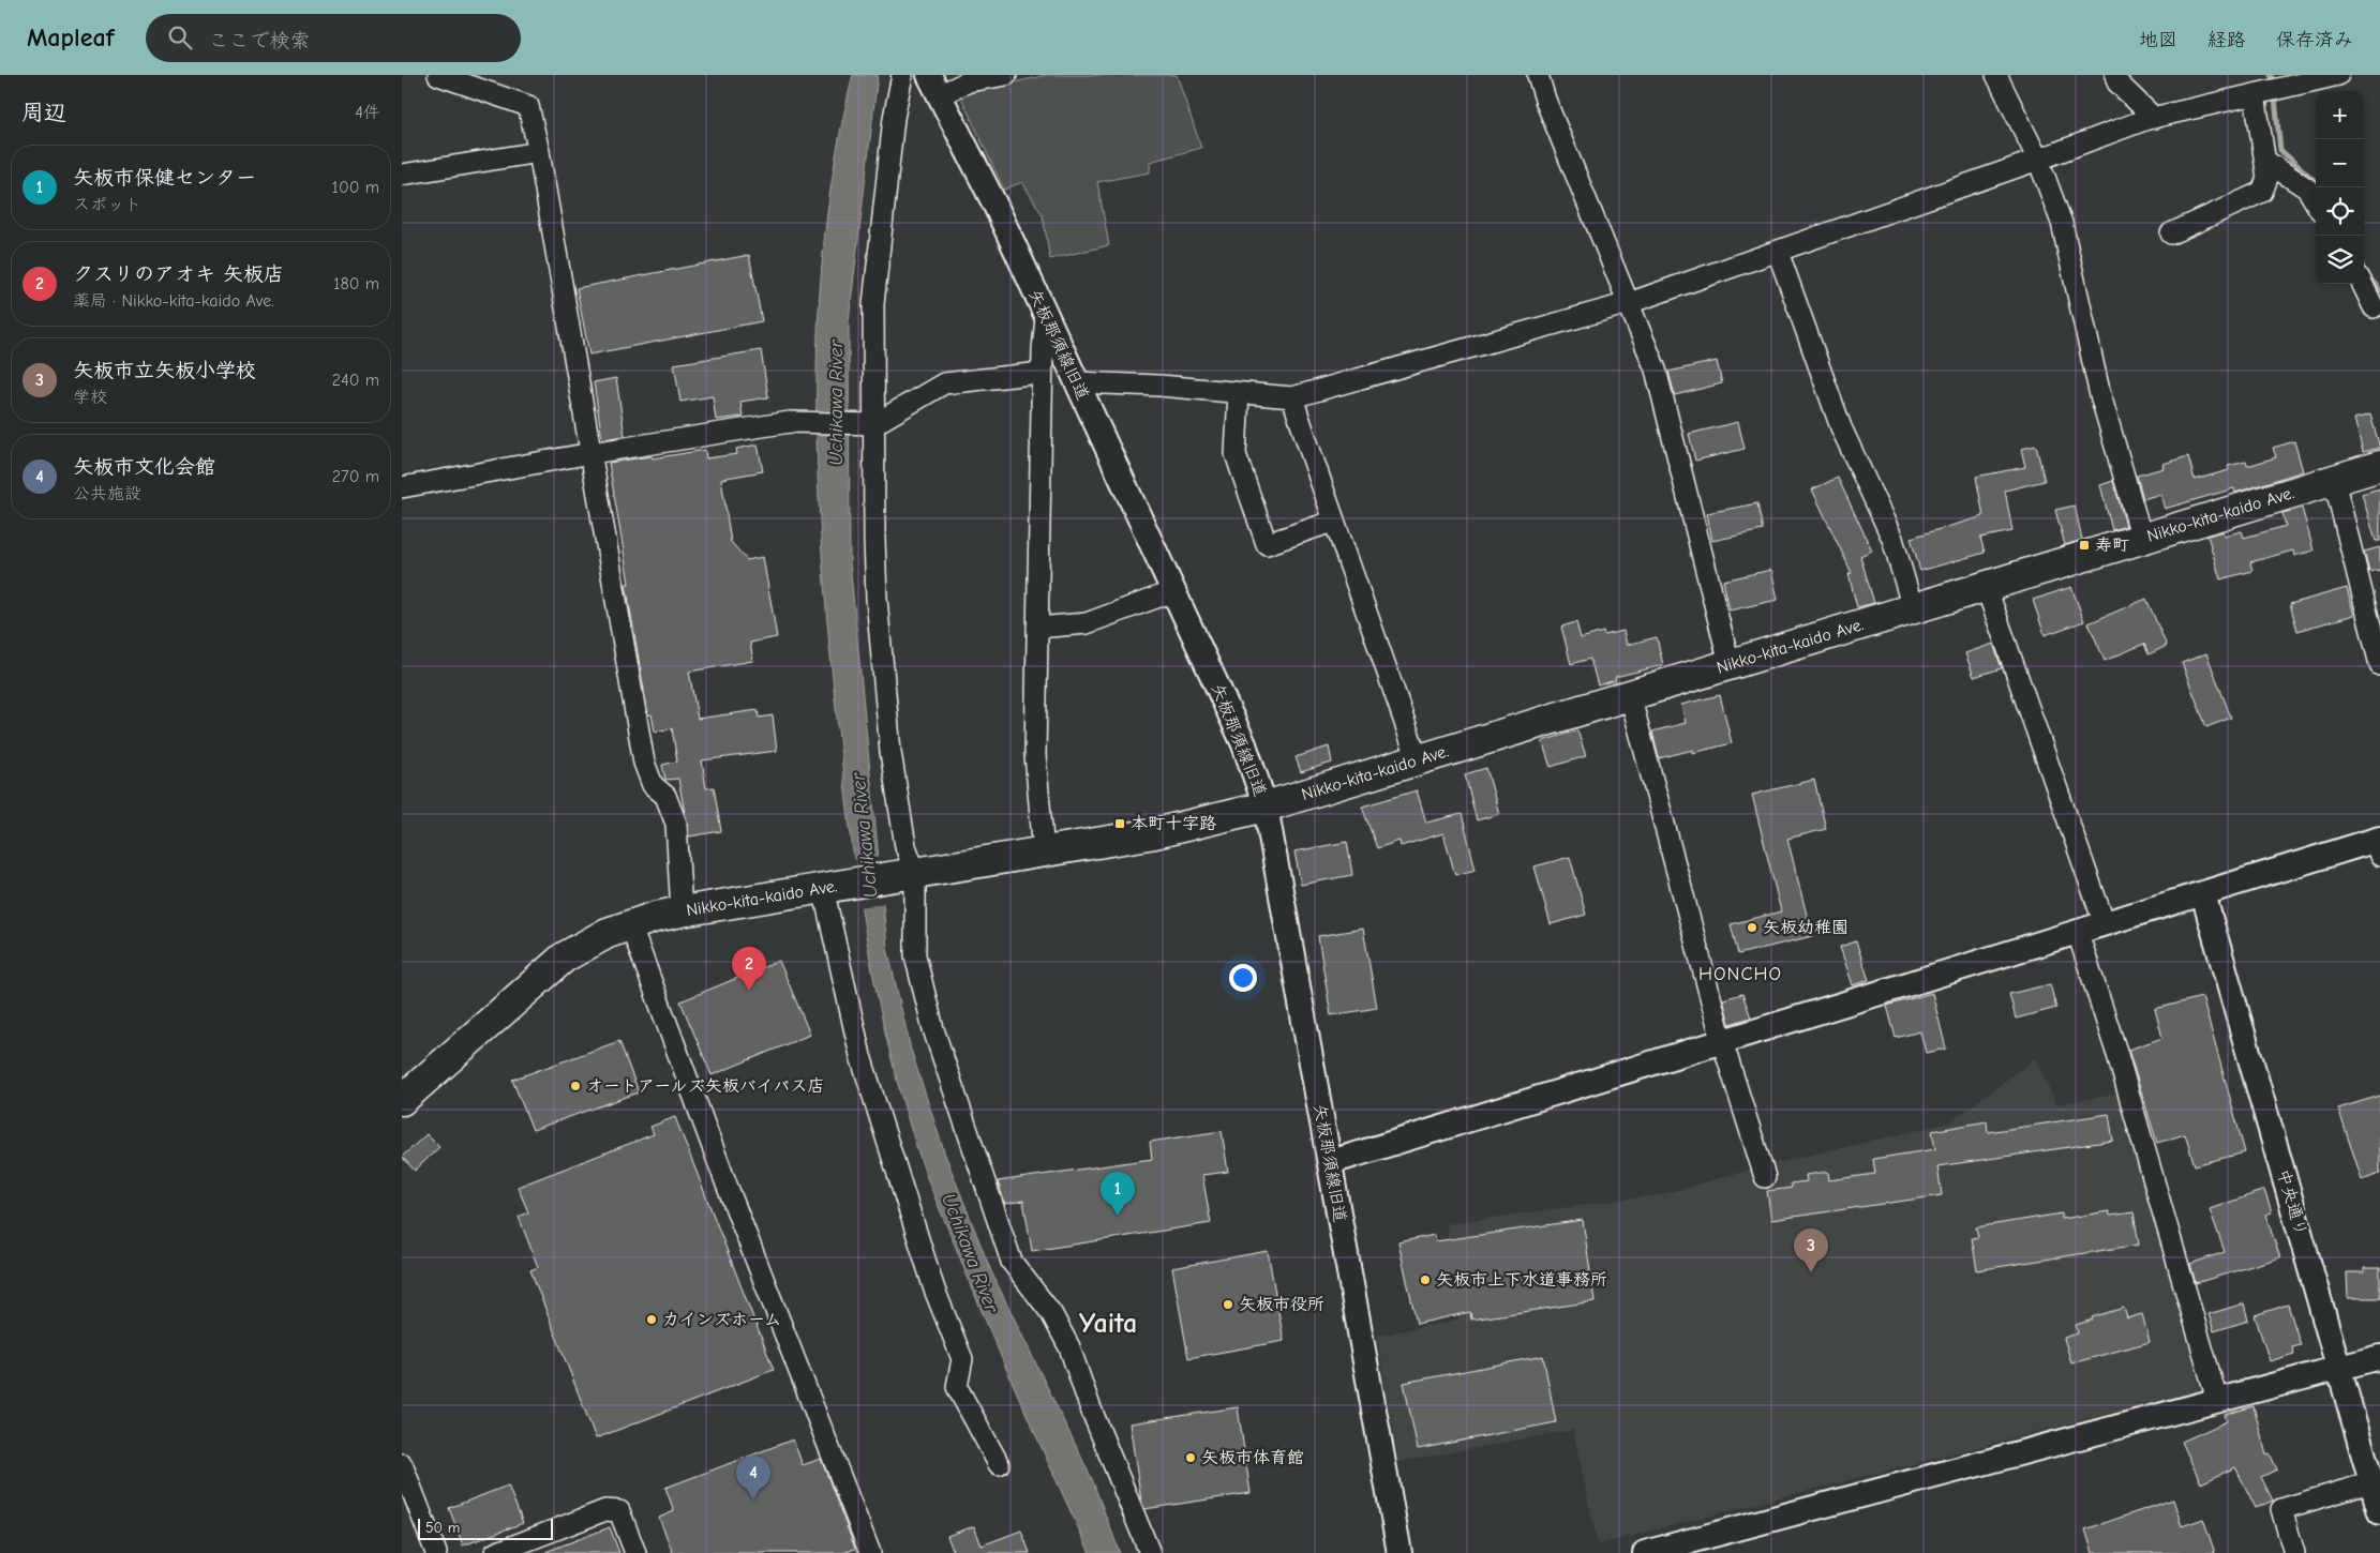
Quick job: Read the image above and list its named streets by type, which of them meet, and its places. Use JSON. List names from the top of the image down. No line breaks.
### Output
{"streets":{"highway":["Nikko-kita-kaido Ave."],"street":["矢板那須線旧道","中央通り"]},"crossings":[["矢板那須線旧道","Nikko-kita-kaido Ave."]],"districts":["HONCHO","Yaita"],"water":["Uchikawa River"],"places":{"transit":["寿町","本町十字路"],"other":["矢板幼稚園","オートアールズ矢板バイパス店","矢板市上下水道事務所","矢板市役所","カインズホーム","矢板市体育館"]},"scale_bar":"50 m","page":{"header":"Mapleaf","search":"ここで検索","nav":["地図","経路","保存済み"],"heading":["周辺","4件"],"map_buttons":["+","−"],"list":[{"mark":"1","name":"矢板市保健センター","note":"スポット","value":"100 m"},{"mark":"2","name":"クスリのアオキ 矢板店","note":"薬局 · Nikko-kita-kaido Ave.","value":"180 m"},{"mark":"3","name":"矢板市立矢板小学校","note":"学校","value":"240 m"},{"mark":"4","name":"矢板市文化会館","note":"公共施設","value":"270 m"}],"pins":["2","1","3","4"],"scale":"50 m"}}
